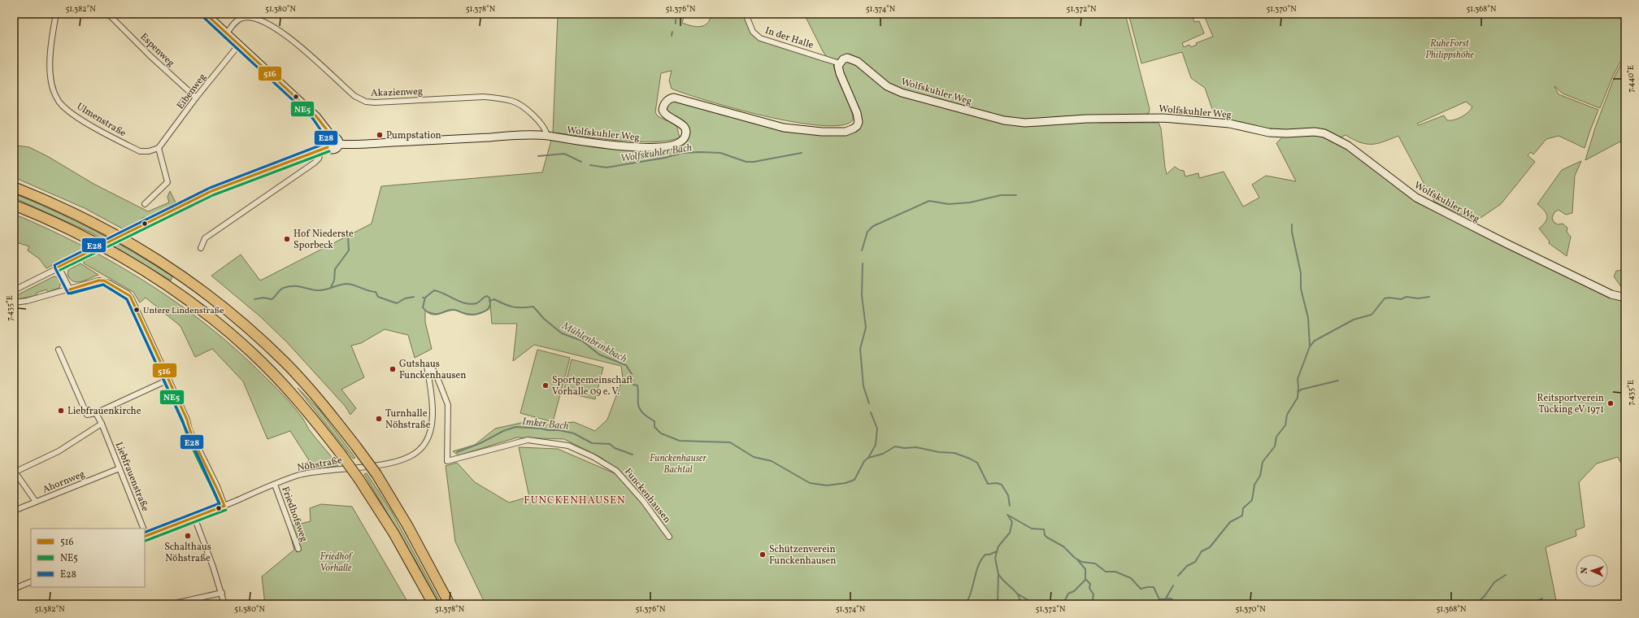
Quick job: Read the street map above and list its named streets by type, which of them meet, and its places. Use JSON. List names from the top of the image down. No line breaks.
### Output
{"streets":{"street":["In der Halle","Espenweg","Eibenweg","Wolfskuhler Weg","Akazienweg","Ulmenstraße","Nöhstraße","Liebfrauenstraße","Ahornweg","Funckenhausen","Friedhofsweg"]},"crossings":[["In der Halle","Wolfskuhler Weg"],["Espenweg","Eibenweg"],["Eibenweg","Ulmenstraße"],["Wolfskuhler Weg","Akazienweg"],["Nöhstraße","Funckenhausen"],["Nöhstraße","Friedhofsweg"],["Liebfrauenstraße","Ahornweg"]],"districts":["FUNCKENHAUSEN"],"water":["Wolfskuhler Bach","Mühlenbrinkbach","Imker Bach"],"parks":["RuheForst Philippshöhe","Funckenhauser Bachtal","Friedhof Vorhalle"],"places":["Pumpstation","Hof Niederste Sporbeck","Untere Lindenstraße","Gutshaus Funckenhausen","Sportgemeinschaft Vorhalle 09 e. V.","Reitsportverein Tücking eV 1971","Liebfrauenkirche","Turnhalle Nöhstraße","Schalthaus Nöhstraße","Schützenverein Funckenhausen"],"lines":["transit line 516","transit line NE5","transit line E28"],"legend":["516","NE5","E28"],"north":"left","coordinates":["51.382°N","51.380°N","51.378°N","51.376°N","51.374°N","51.372°N","51.370°N","51.368°N","7.440°E","7.435°E"]}
